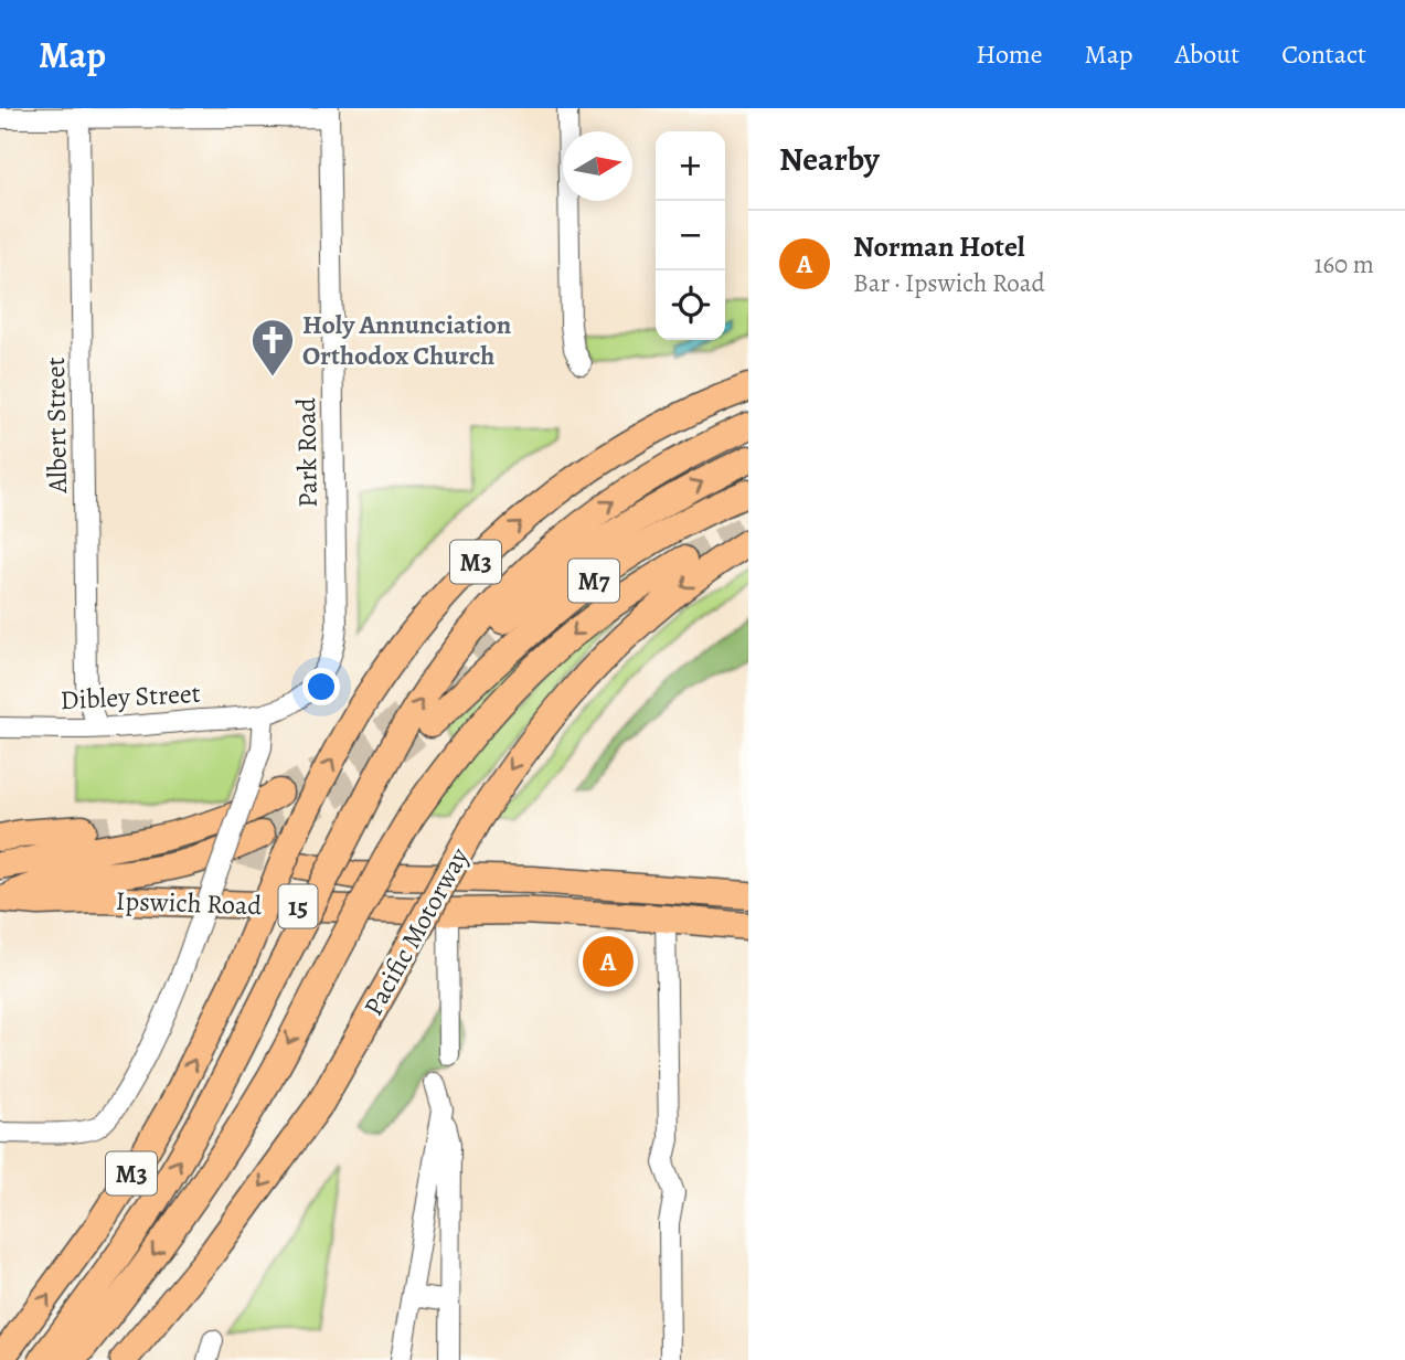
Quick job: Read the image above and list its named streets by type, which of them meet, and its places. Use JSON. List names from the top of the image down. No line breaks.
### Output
{"streets":{"highway":["M3","M7","Ipswich Road","15","Pacific Motorway"],"street":["Albert Street","Park Road","Dibley Street"]},"crossings":[["Albert Street","Dibley Street"],["Park Road","Dibley Street"]],"places":{"church":["Holy Annunciation Orthodox Church"]},"north":"right","page":{"header":"Map","nav":["Home","Map","About","Contact"],"heading":"Nearby","map_buttons":["+","−"],"list":[{"mark":"A","name":"Norman Hotel","note":"Bar · Ipswich Road","value":"160 m"}],"pins":"A"}}
